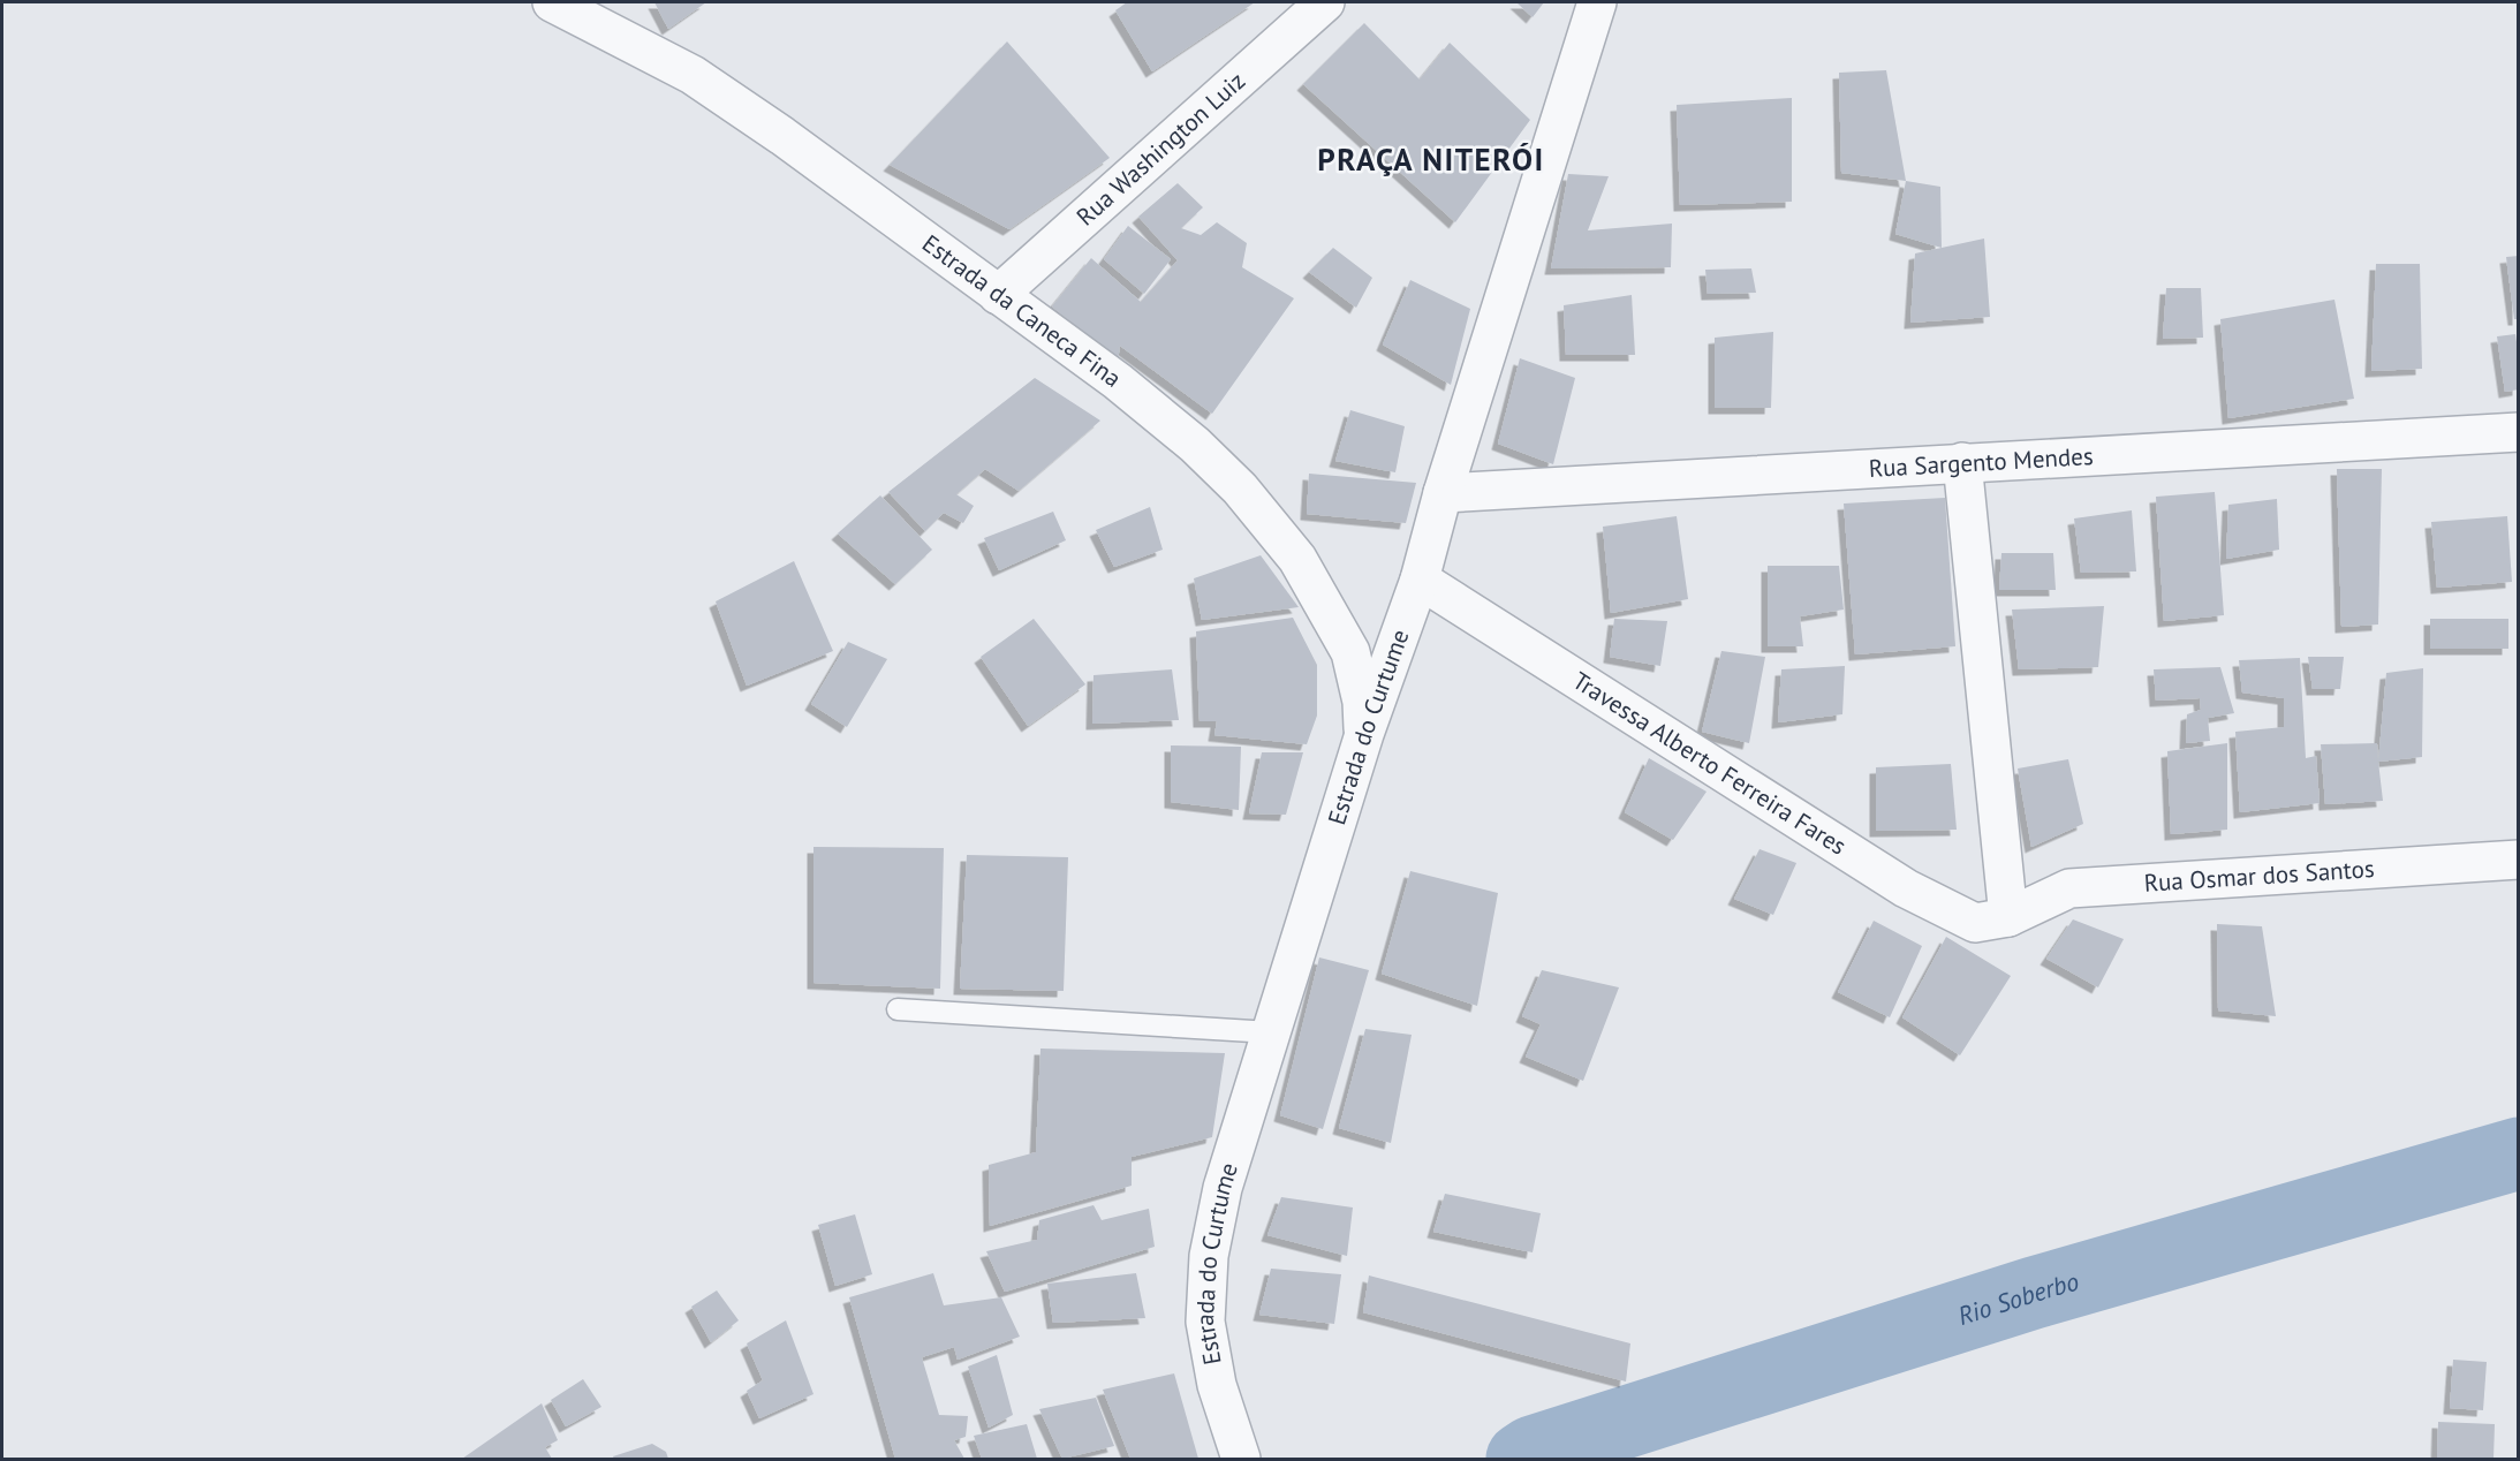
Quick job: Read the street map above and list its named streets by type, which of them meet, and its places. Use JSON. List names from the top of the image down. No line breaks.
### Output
{"streets":{"street":["Rua Washington Luiz","Estrada da Caneca Fina","Rua Sargento Mendes","Estrada do Curtume","Travessa Alberto Ferreira Fares","Rua Osmar dos Santos"]},"crossings":[["Rua Washington Luiz","Estrada da Caneca Fina"],["Estrada da Caneca Fina","Estrada do Curtume"],["Rua Sargento Mendes","Estrada do Curtume"],["Estrada do Curtume","Travessa Alberto Ferreira Fares"],["Travessa Alberto Ferreira Fares","Rua Osmar dos Santos"]],"districts":["PRAÇA NITERÓI"],"water":["Rio Soberbo"]}
